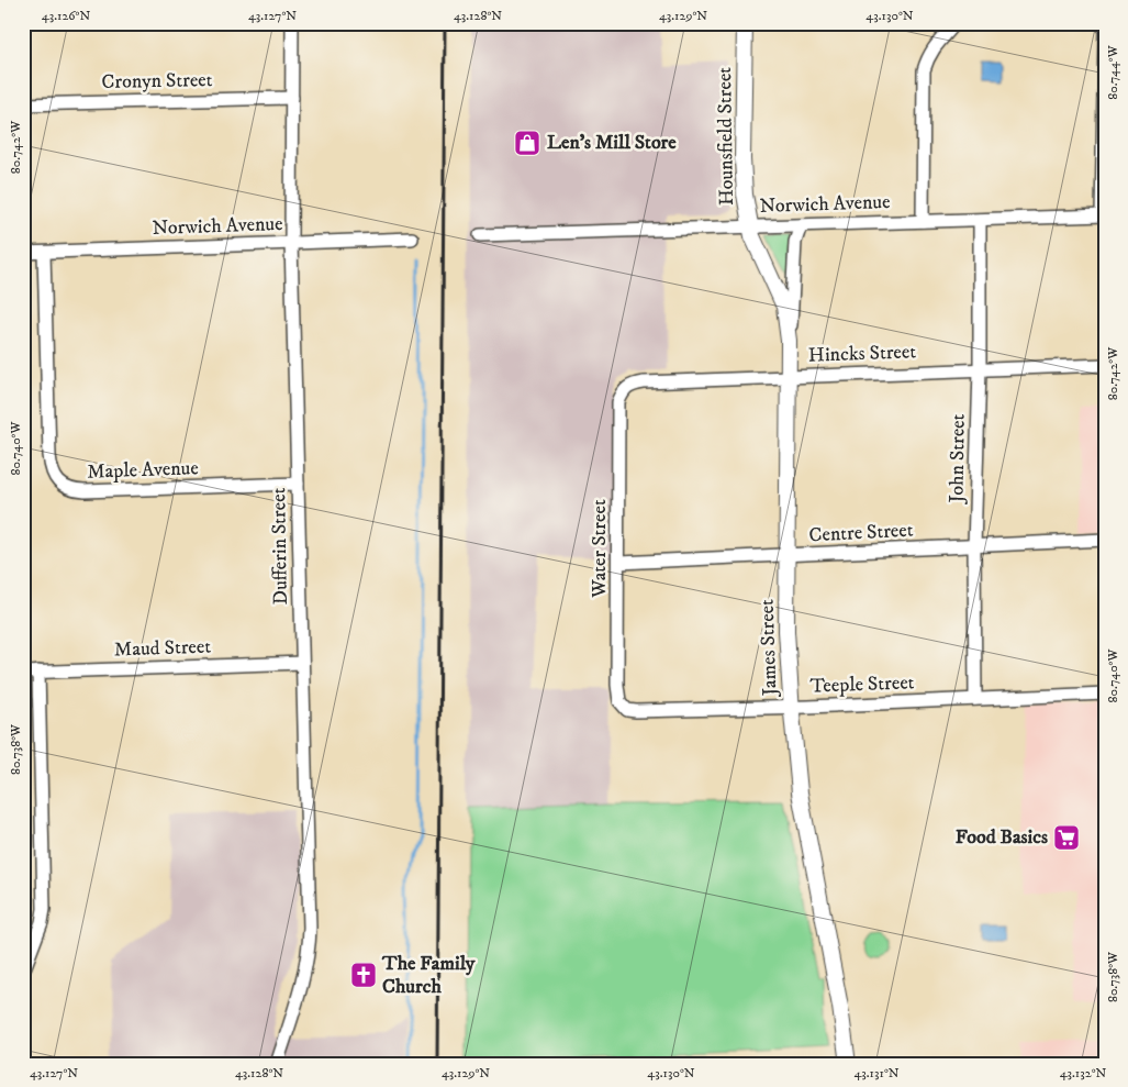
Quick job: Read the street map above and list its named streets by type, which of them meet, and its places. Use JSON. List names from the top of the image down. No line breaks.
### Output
{"streets":{"street":["Cronyn Street","Hounsfield Street","Norwich Avenue","Hincks Street","John Street","Maple Avenue","Centre Street","Dufferin Street","Water Street","James Street","Maud Street","Teeple Street"]},"crossings":[["Cronyn Street","Dufferin Street"],["Hounsfield Street","Norwich Avenue"],["Hounsfield Street","James Street"],["Norwich Avenue","John Street"],["Norwich Avenue","Maple Avenue"],["Norwich Avenue","Dufferin Street"],["Norwich Avenue","James Street"],["Hincks Street","John Street"],["Hincks Street","Water Street"],["Hincks Street","James Street"],["John Street","Centre Street"],["John Street","Teeple Street"],["Maple Avenue","Dufferin Street"],["Centre Street","Water Street"],["Centre Street","James Street"],["Dufferin Street","Maud Street"],["Water Street","Teeple Street"],["James Street","Teeple Street"]],"places":{"shop":["Len's Mill Store"],"supermarket":["Food Basics"],"church":["The Family Church"]},"coordinates":["43.126°N","43.127°N","43.128°N","43.129°N","43.130°N","80.744°W","80.742°W","80.740°W","80.738°W","43.131°N","43.132°N"]}
